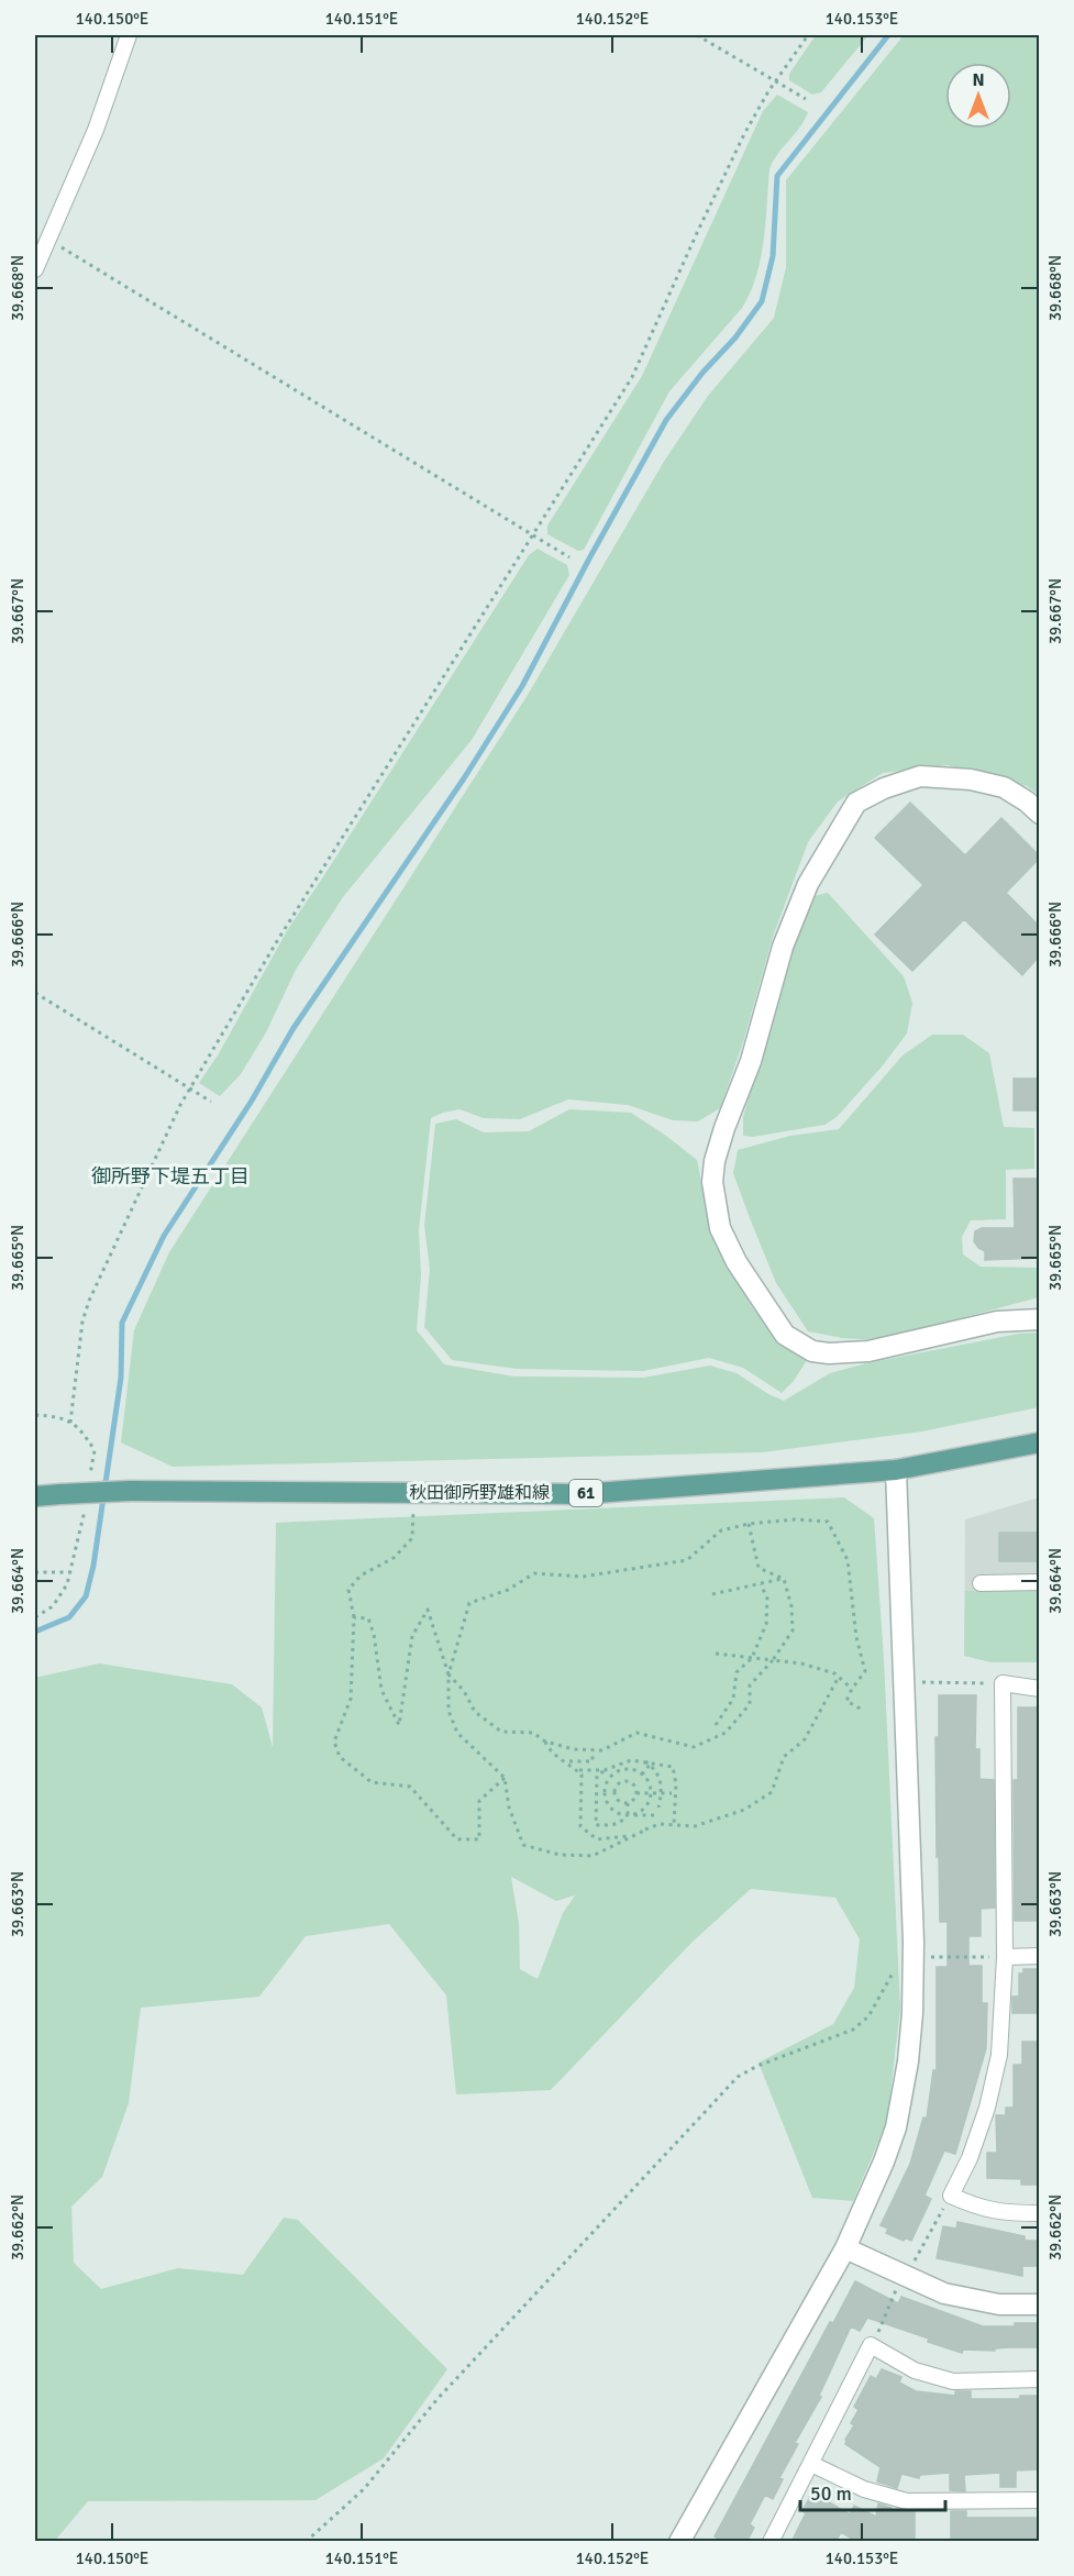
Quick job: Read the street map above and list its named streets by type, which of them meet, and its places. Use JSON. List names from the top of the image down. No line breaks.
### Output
{"streets":{"main road":["秋田御所野雄和線","61"]},"districts":["御所野下堤五丁目"],"scale_bar":"50 m","north":"top","coordinates":["140.150°E","140.151°E","140.152°E","140.153°E","39.668°N","39.667°N","39.666°N","39.665°N","39.664°N","39.663°N","39.662°N"]}
